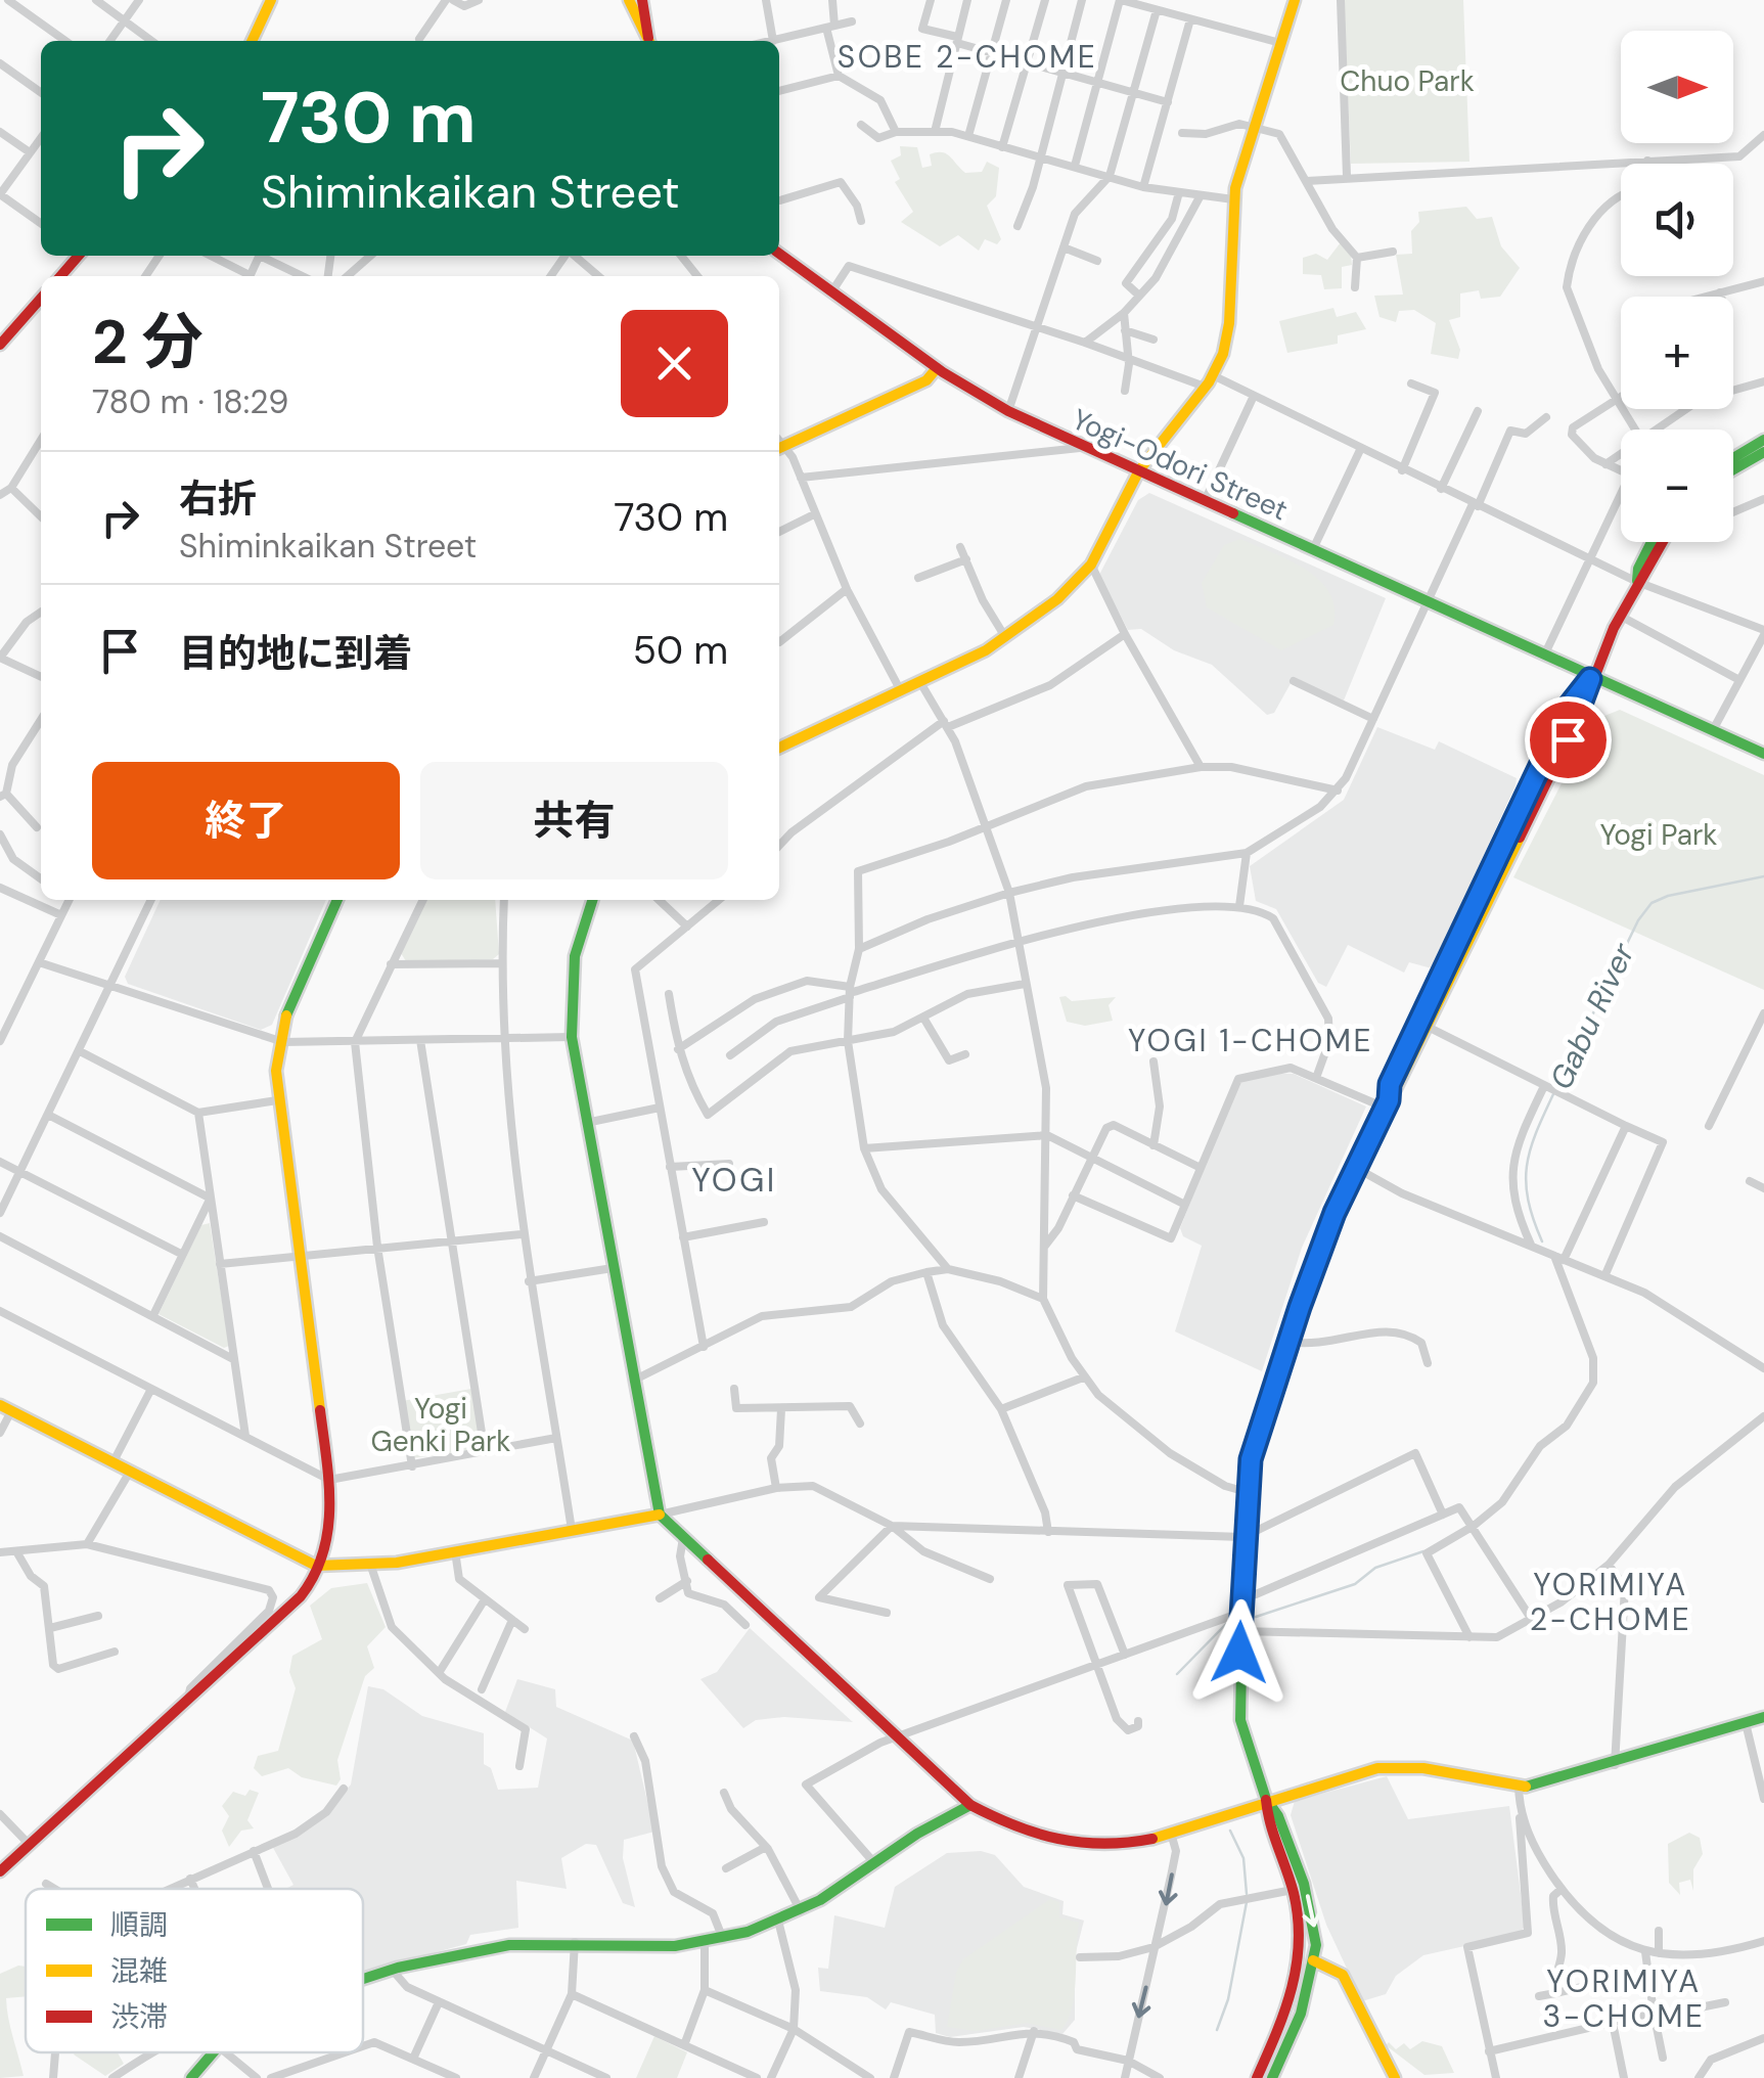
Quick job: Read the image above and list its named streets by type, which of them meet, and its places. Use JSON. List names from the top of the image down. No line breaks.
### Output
{"streets":{"main road":["Yogi-Odori Street"]},"districts":["SOBE 2-CHOME","YOGI 1-CHOME","YOGI","YORIMIYA 2-CHOME","YORIMIYA 3-CHOME"],"water":["Gabu River"],"parks":["Chuo Park","Yogi Park","Yogi Genki Park"],"legend":["順調","混雑","渋滞"],"north":"right","page":{"map_buttons":["+","−"],"turn":["730 m","Shiminkaikan Street"],"heading":["2 分","780 m · 18:29"],"list":[{"name":"右折","note":"Shiminkaikan Street","value":"730 m"},{"name":"目的地に到着","value":"50 m"}],"buttons":["終了","共有"]}}
